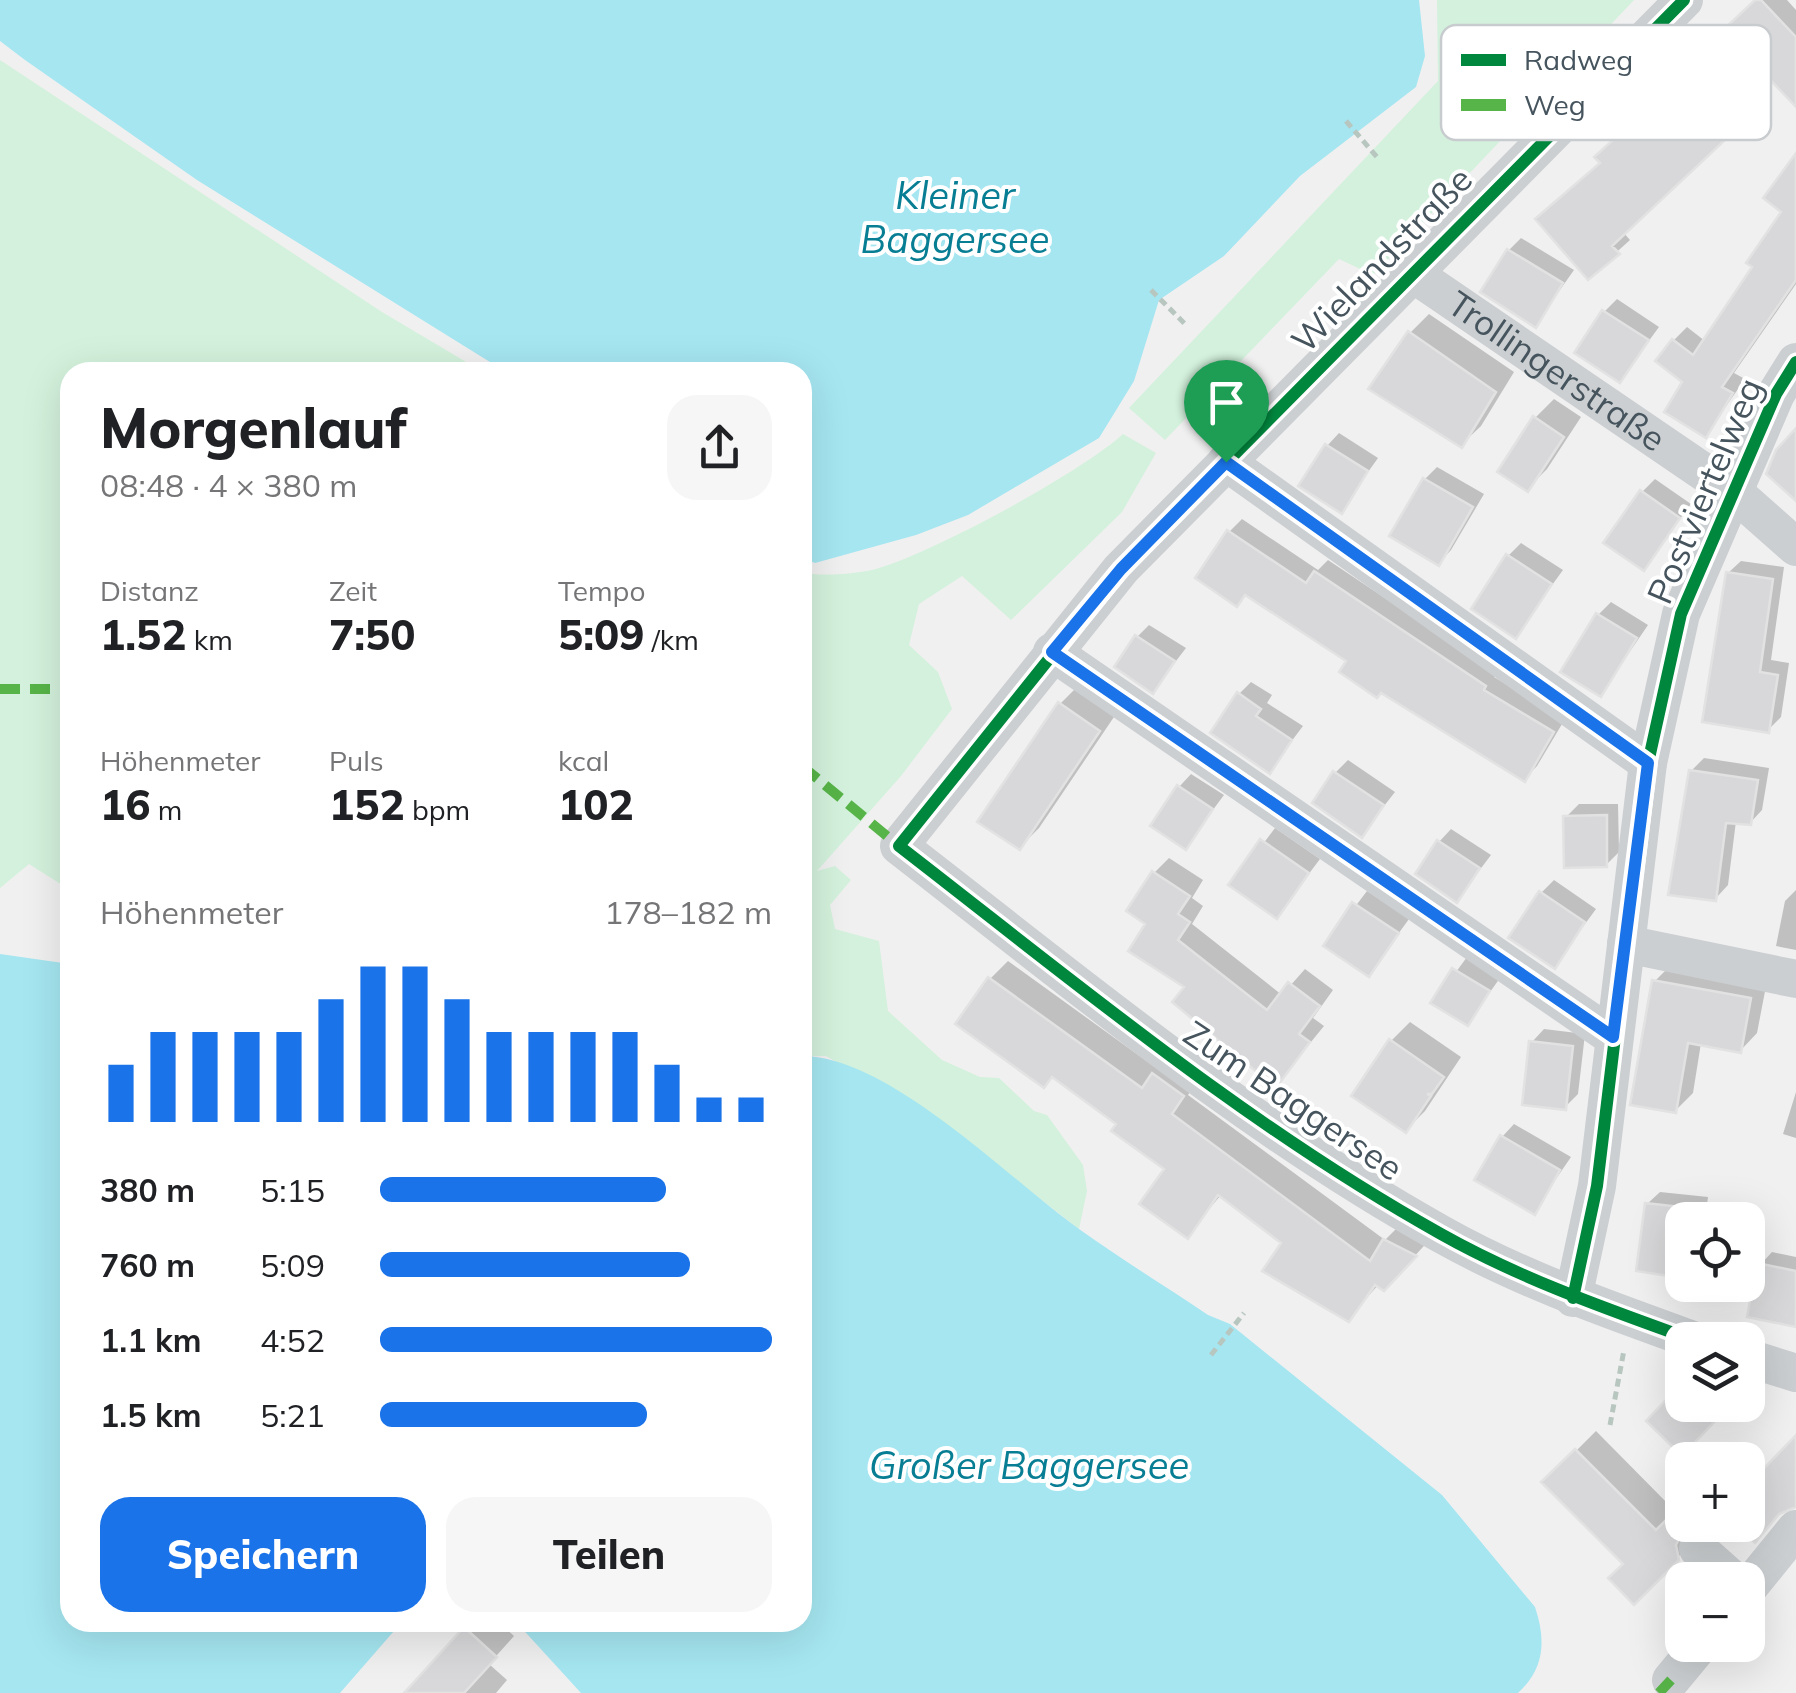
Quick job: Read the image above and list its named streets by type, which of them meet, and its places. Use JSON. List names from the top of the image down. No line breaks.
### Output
{"streets":{"street":["Wielandstraße","Trollingerstraße","Postviertelweg","Zum Baggersee"]},"crossings":[["Wielandstraße","Trollingerstraße"],["Wielandstraße","Zum Baggersee"],["Trollingerstraße","Postviertelweg"],["Postviertelweg","Zum Baggersee"]],"water":["Kleiner Baggersee","Großer Baggersee"],"legend":["Radweg","Weg"],"page":{"heading":["Morgenlauf","08:48 · 4 × 380 m"],"stats":[["Distanz","1.52 km"],["Zeit","7:50"],["Tempo","5:09 /km"],["Höhenmeter","16 m"],["Puls","152 bpm"],["kcal","102"]],"chart":["Höhenmeter","178–182 m"],"list":[{"name":"380 m","note":"5:15"},{"name":"760 m","note":"5:09"},{"name":"1.1 km","note":"4:52"},{"name":"1.5 km","note":"5:21"}],"map_buttons":["+","−"],"buttons":["Speichern","Teilen"]}}
